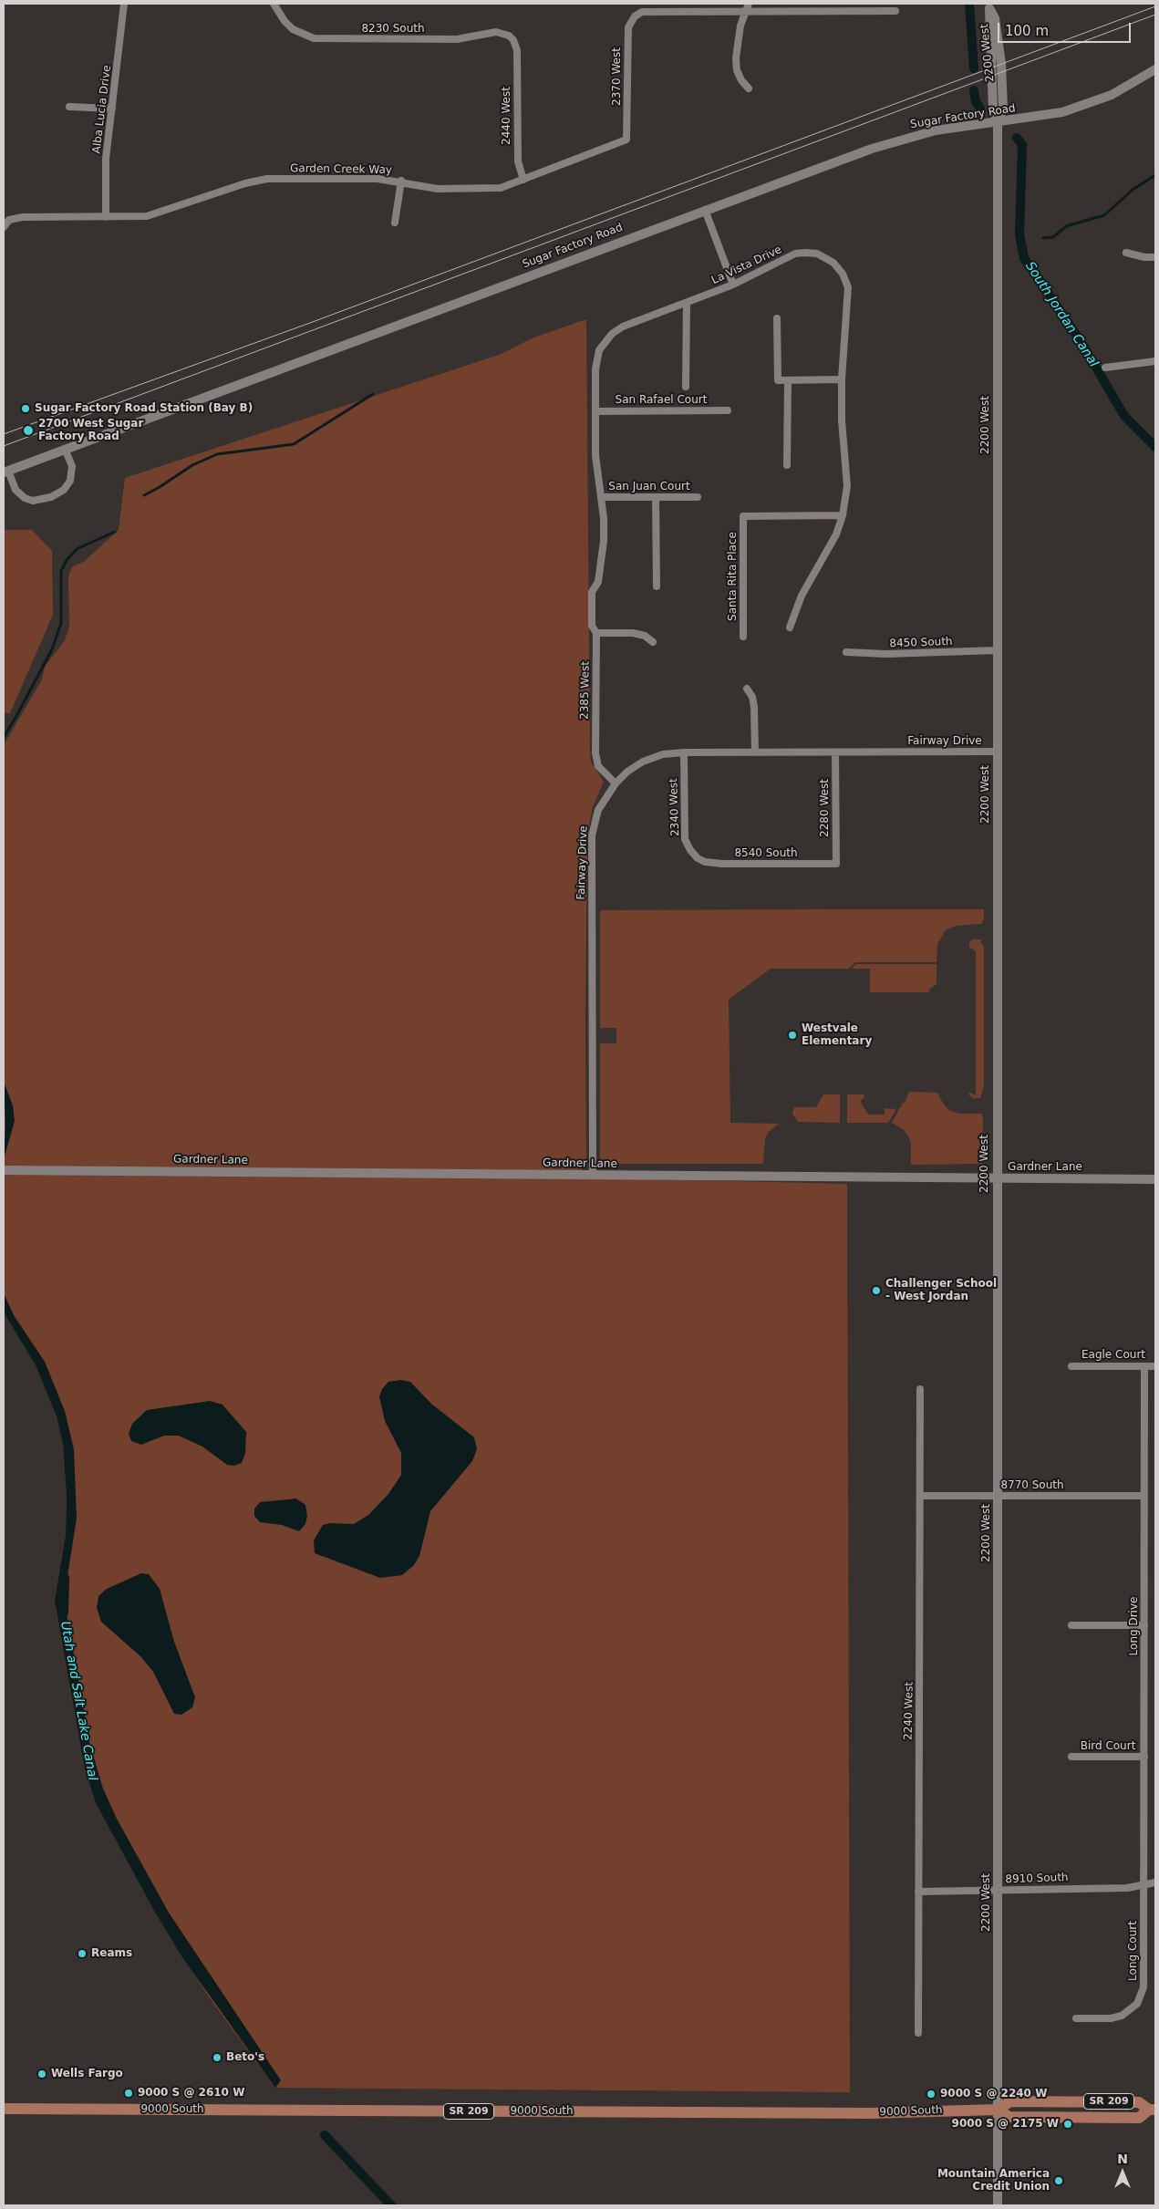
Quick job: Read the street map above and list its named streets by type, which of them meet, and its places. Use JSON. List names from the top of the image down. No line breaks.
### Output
{"streets":{"main road":["SR 209","9000 South"],"street":["8230 South","2200 West","2370 West","Alba Lucia Drive","2440 West","Sugar Factory Road","Garden Creek Way","La Vista Drive","San Rafael Court","San Juan Court","Santa Rita Place","8450 South","2385 West","Fairway Drive","2340 West","2280 West","8540 South","Gardner Lane","Eagle Court","8770 South","Long Drive","2240 West","Bird Court","8910 South","Long Court"]},"crossings":[["8230 South","2440 West"],["2200 West","Sugar Factory Road"],["2200 West","8450 South"],["2200 West","Fairway Drive"],["2200 West","Gardner Lane"],["2200 West","8770 South"],["2200 West","8910 South"],["2200 West","9000 South"],["2370 West","Garden Creek Way"],["Alba Lucia Drive","Garden Creek Way"],["2440 West","Garden Creek Way"],["La Vista Drive","San Rafael Court"],["La Vista Drive","San Juan Court"],["La Vista Drive","Santa Rita Place"],["La Vista Drive","2385 West"],["2385 West","Fairway Drive"],["Fairway Drive","2340 West"],["Fairway Drive","2280 West"],["Fairway Drive","Gardner Lane"],["2340 West","8540 South"],["2280 West","8540 South"],["Eagle Court","Long Drive"],["8770 South","Long Drive"],["8770 South","2240 West"],["Long Drive","Bird Court"],["Long Drive","8910 South"],["Long Drive","Long Court"],["2240 West","8910 South"],["8910 South","Long Court"]],"water":["South Jordan Canal","Utah and Salt Lake Canal"],"places":["Sugar Factory Road Station (Bay B)","2700 West Sugar Factory Road","Westvale Elementary","Challenger School - West Jordan","Reams","Beto's","Wells Fargo","9000 S @ 2610 W","9000 S @ 2240 W","9000 S @ 2175 W","Mountain America Credit Union"],"scale_bar":"100 m","north":"top"}
